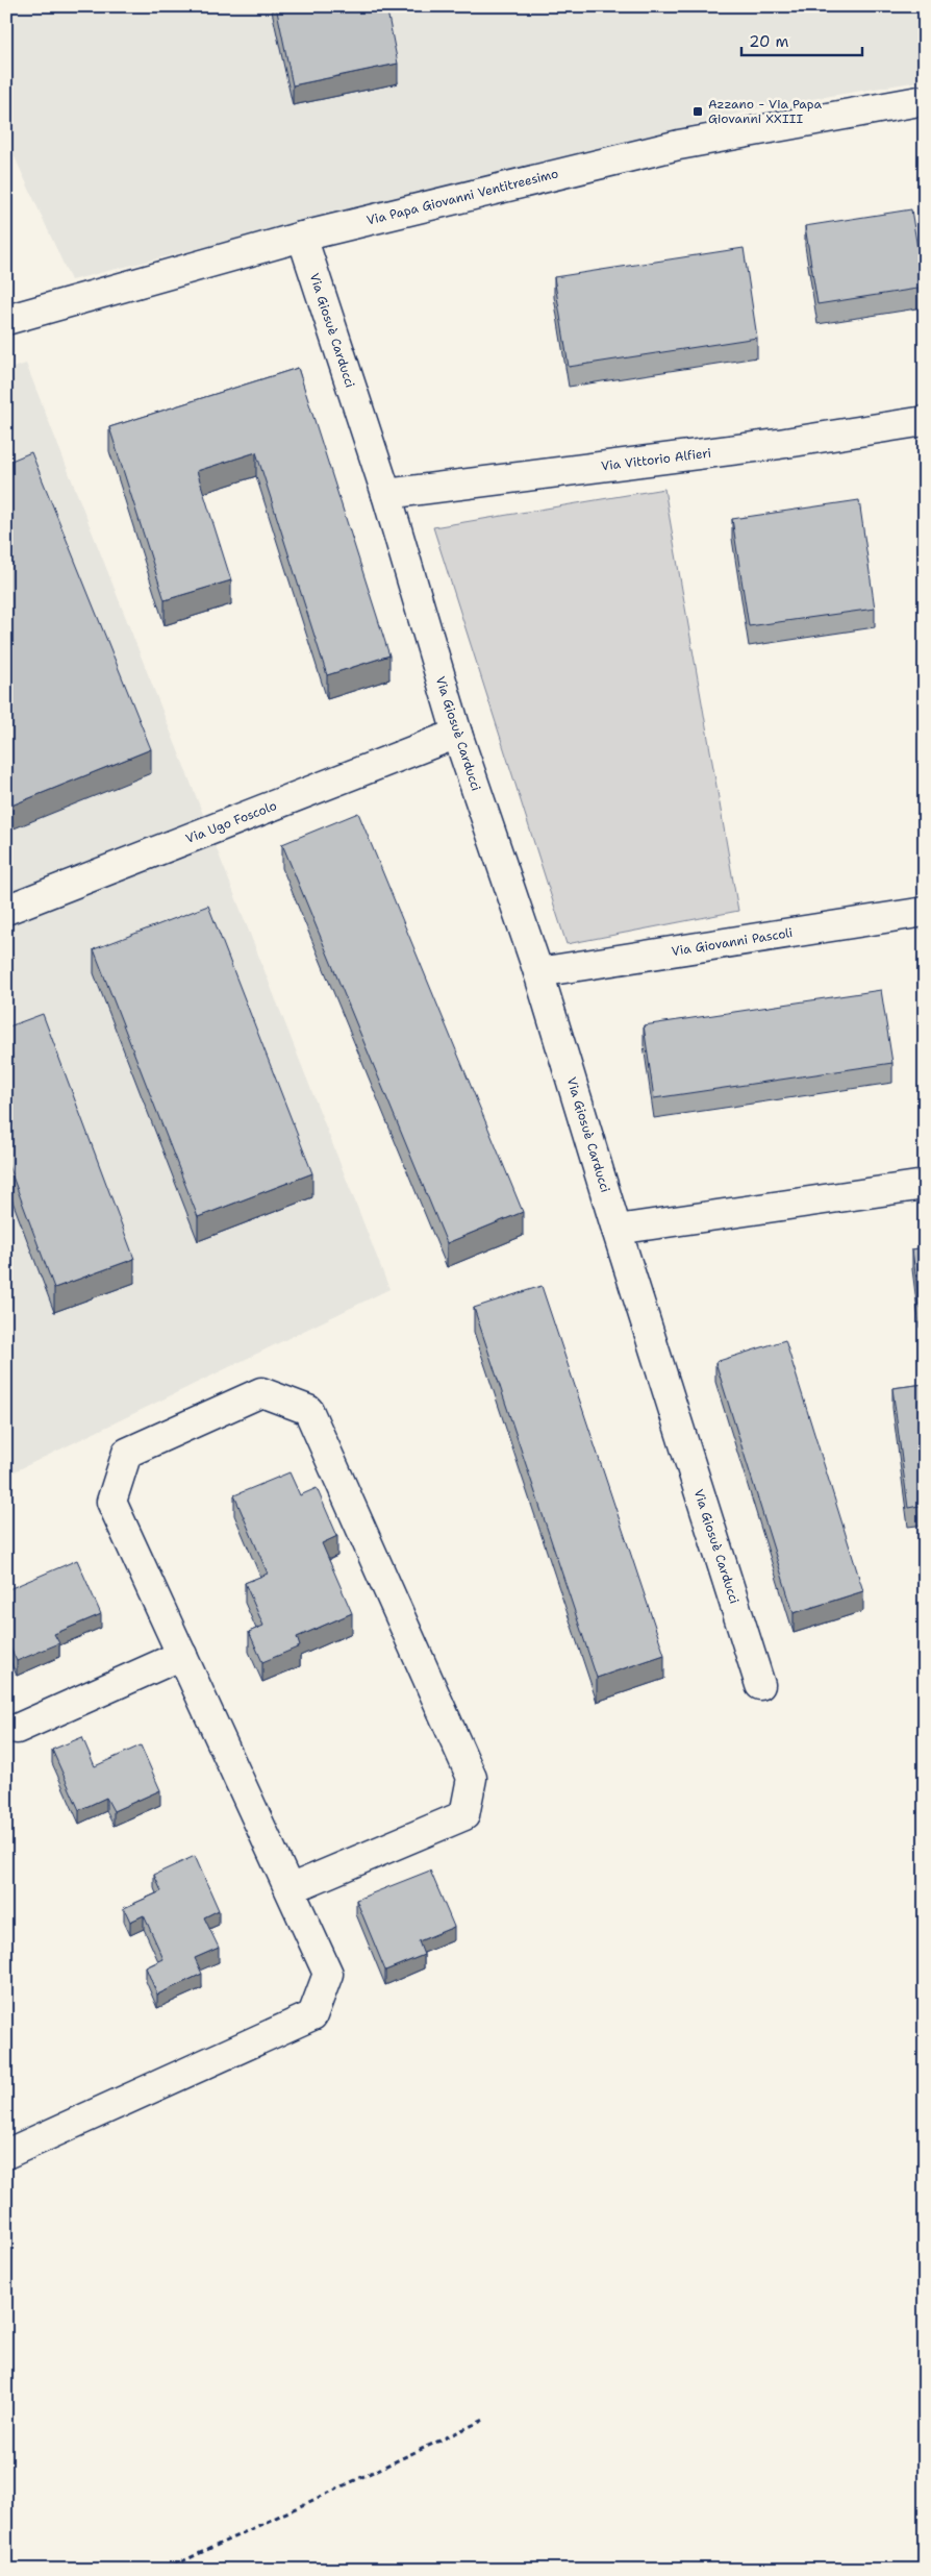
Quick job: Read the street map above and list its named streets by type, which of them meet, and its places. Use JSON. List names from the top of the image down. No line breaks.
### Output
{"streets":{"street":["Via Papa Giovanni Ventitreesimo","Via Giosuè Carducci","Via Vittorio Alfieri","Via Ugo Foscolo","Via Giovanni Pascoli"]},"crossings":[["Via Papa Giovanni Ventitreesimo","Via Giosuè Carducci"],["Via Giosuè Carducci","Via Vittorio Alfieri"],["Via Giosuè Carducci","Via Ugo Foscolo"],["Via Giosuè Carducci","Via Giovanni Pascoli"]],"places":{"transit":["Azzano - Via Papa Giovanni XXIII"]},"scale_bar":"20 m"}
